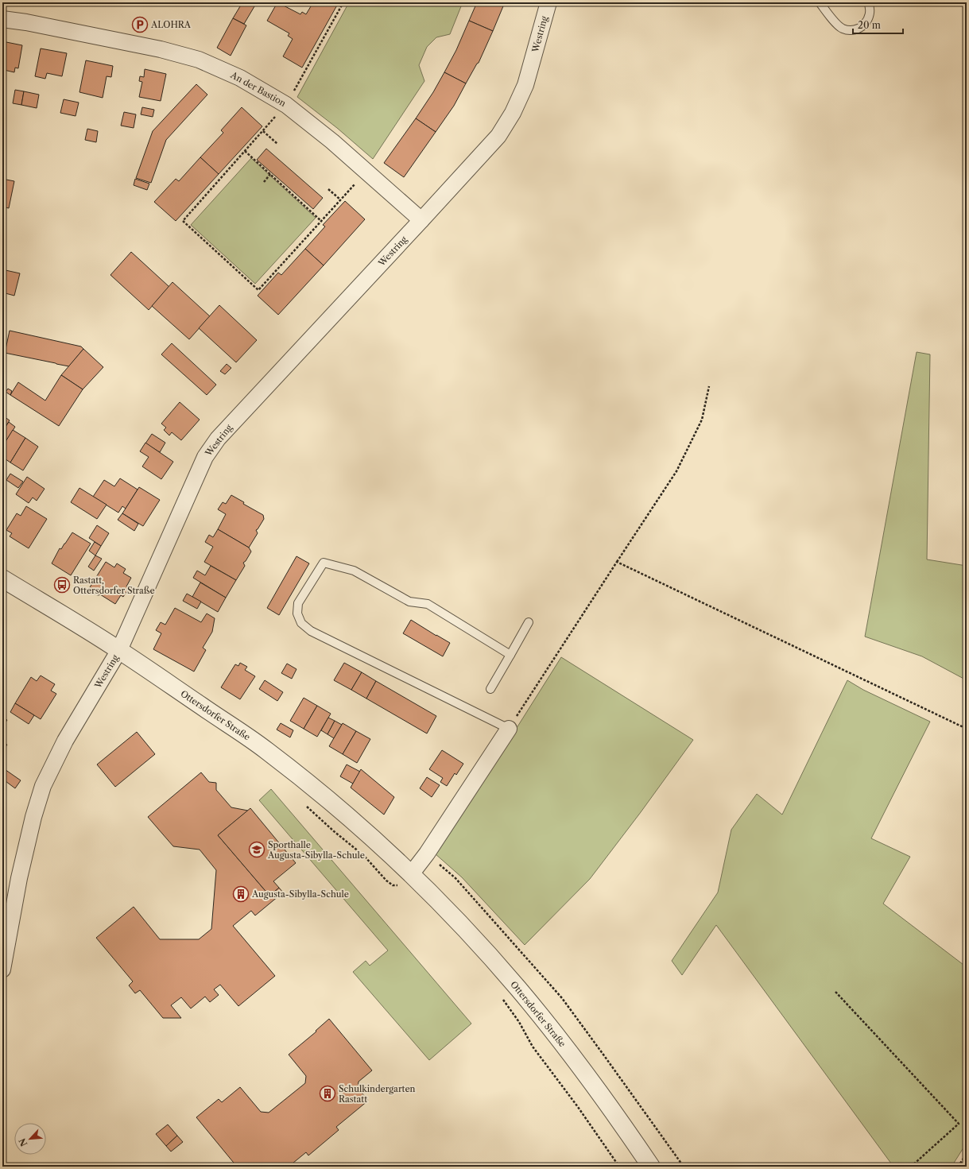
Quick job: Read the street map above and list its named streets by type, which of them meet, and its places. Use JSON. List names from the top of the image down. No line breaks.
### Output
{"streets":{"street":["Westring","An der Bastion","Ottersdorfer Straße"]},"crossings":[["Westring","An der Bastion"],["Westring","Ottersdorfer Straße"]],"places":{"parking":["ALOHRA"],"bus stop":["Rastatt, Ottersdorfer Straße"],"school or university":["Sporthalle Augusta-Sibylla-Schule"],"building":["Augusta-Sibylla-Schule","Schulkindergarten Rastatt"]},"scale_bar":"20 m","north":"bottom left"}
